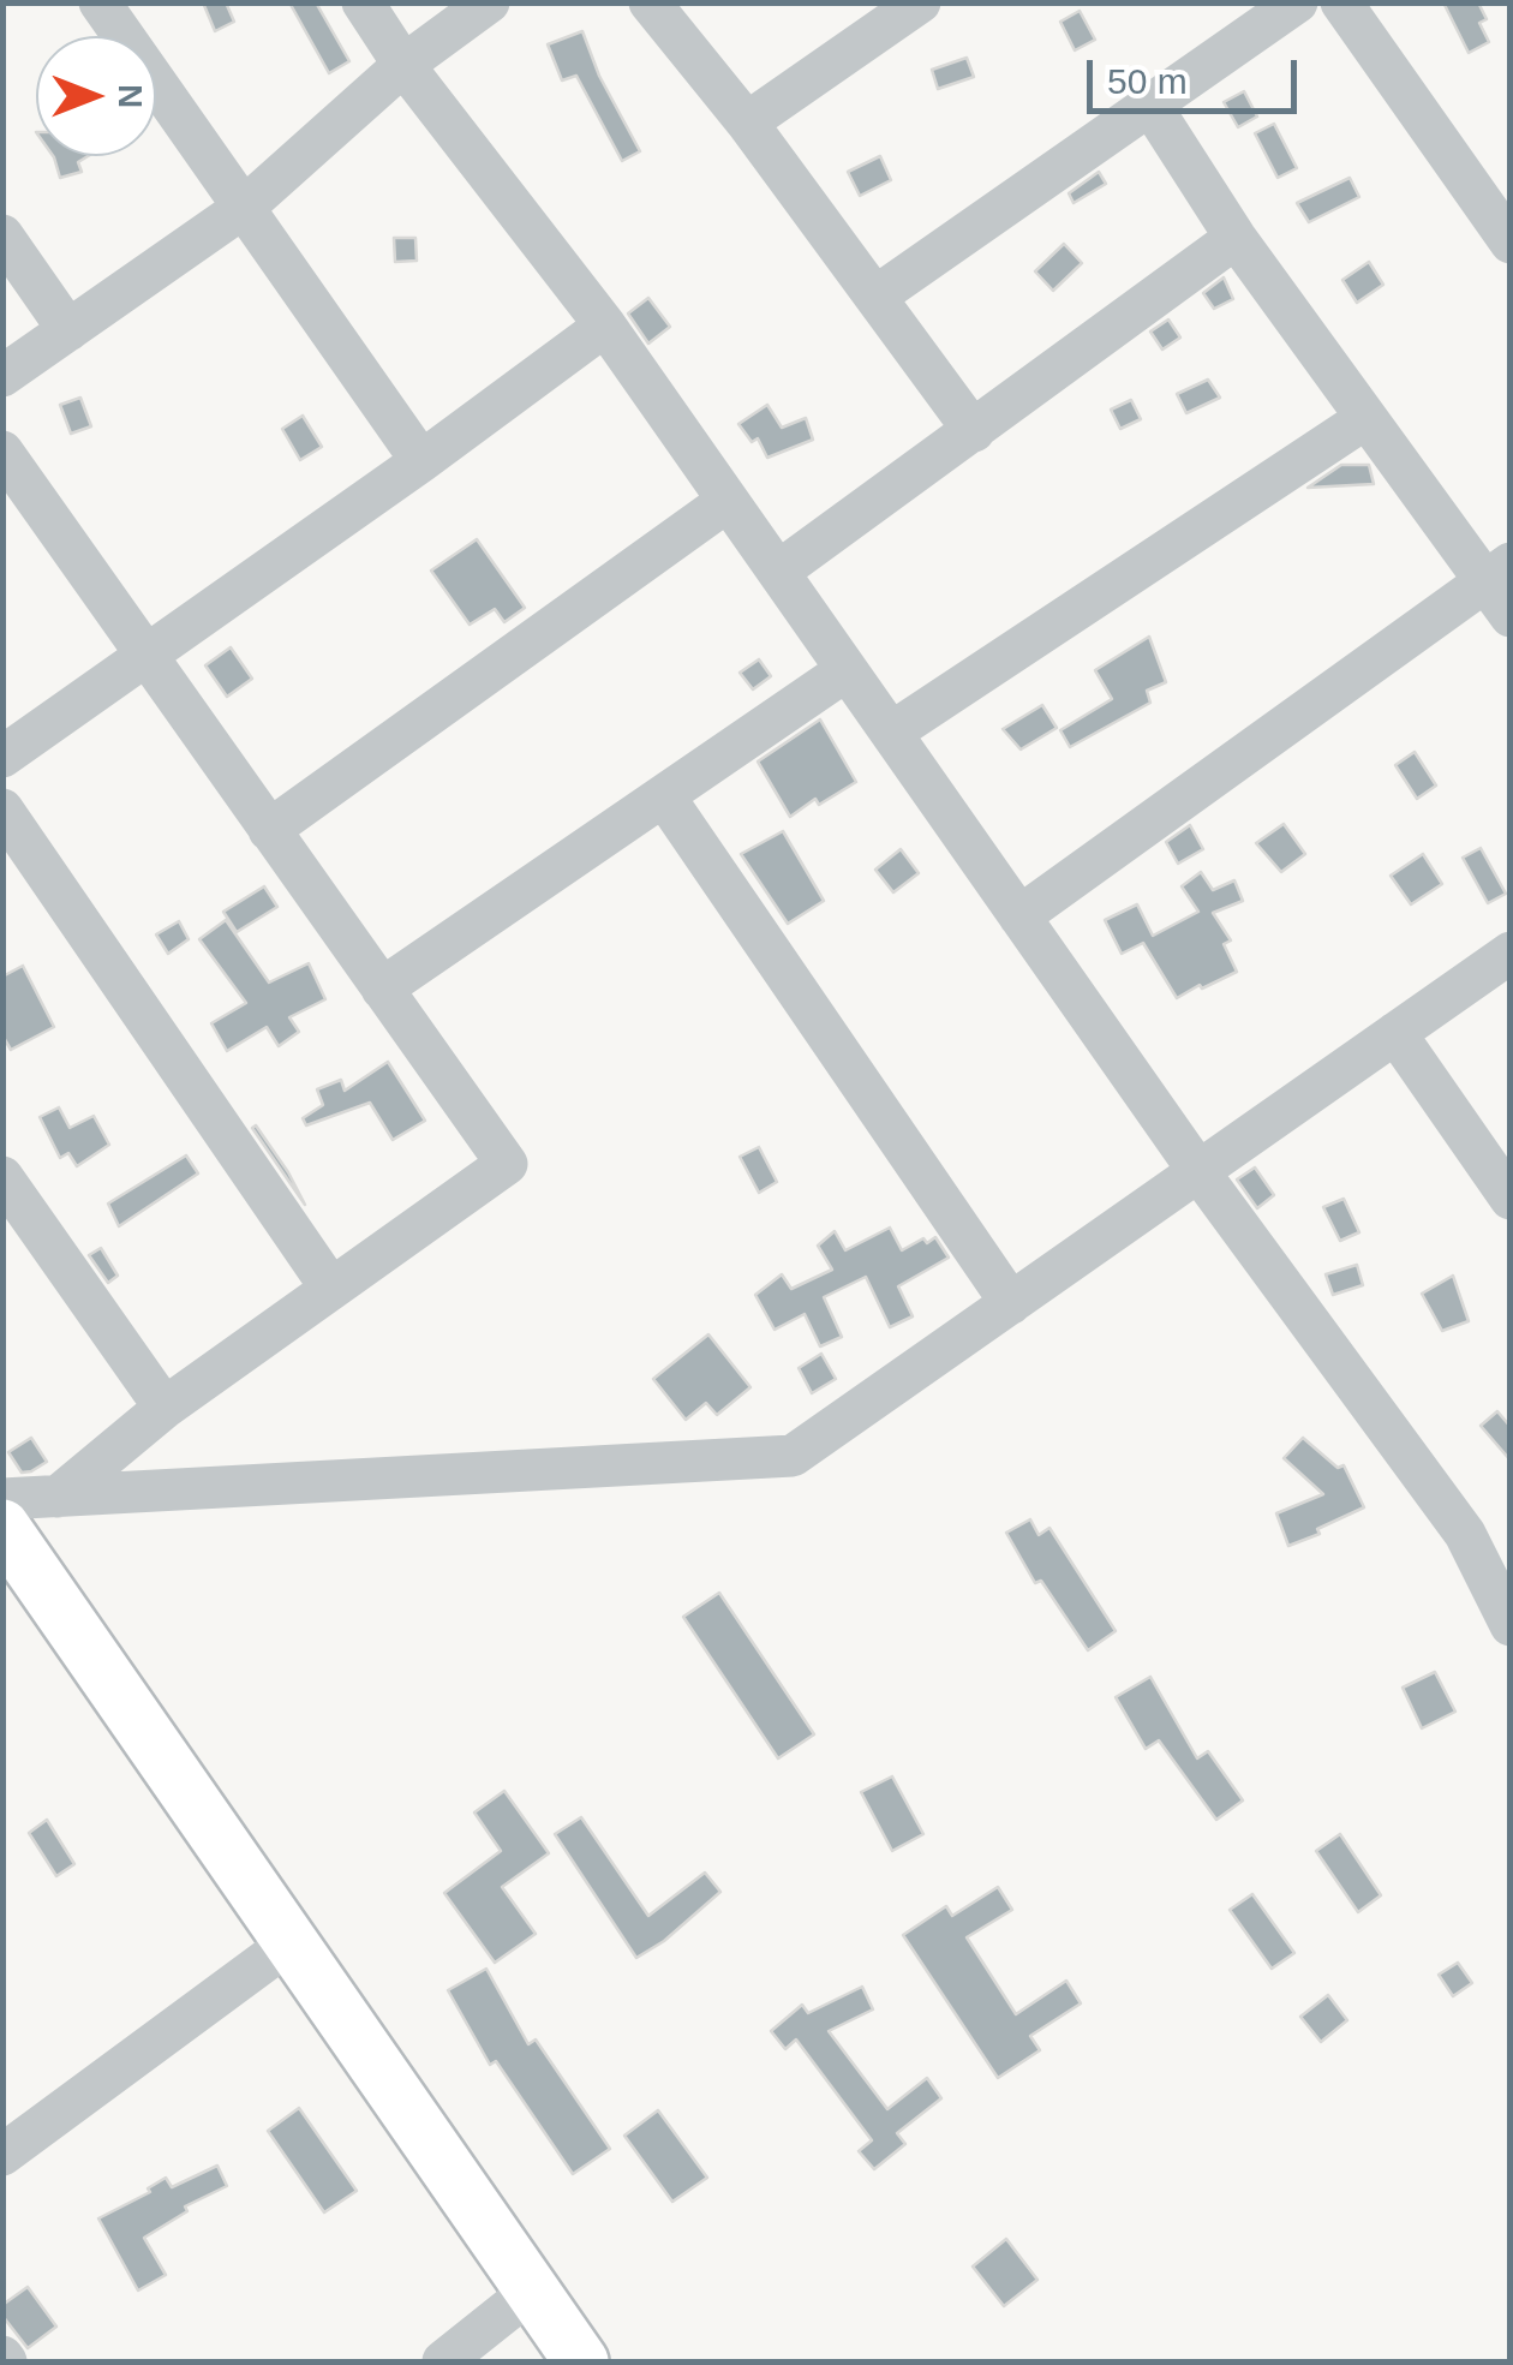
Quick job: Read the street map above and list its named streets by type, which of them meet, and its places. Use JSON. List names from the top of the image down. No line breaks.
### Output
{"scale_bar":"50 m","north":"right"}
